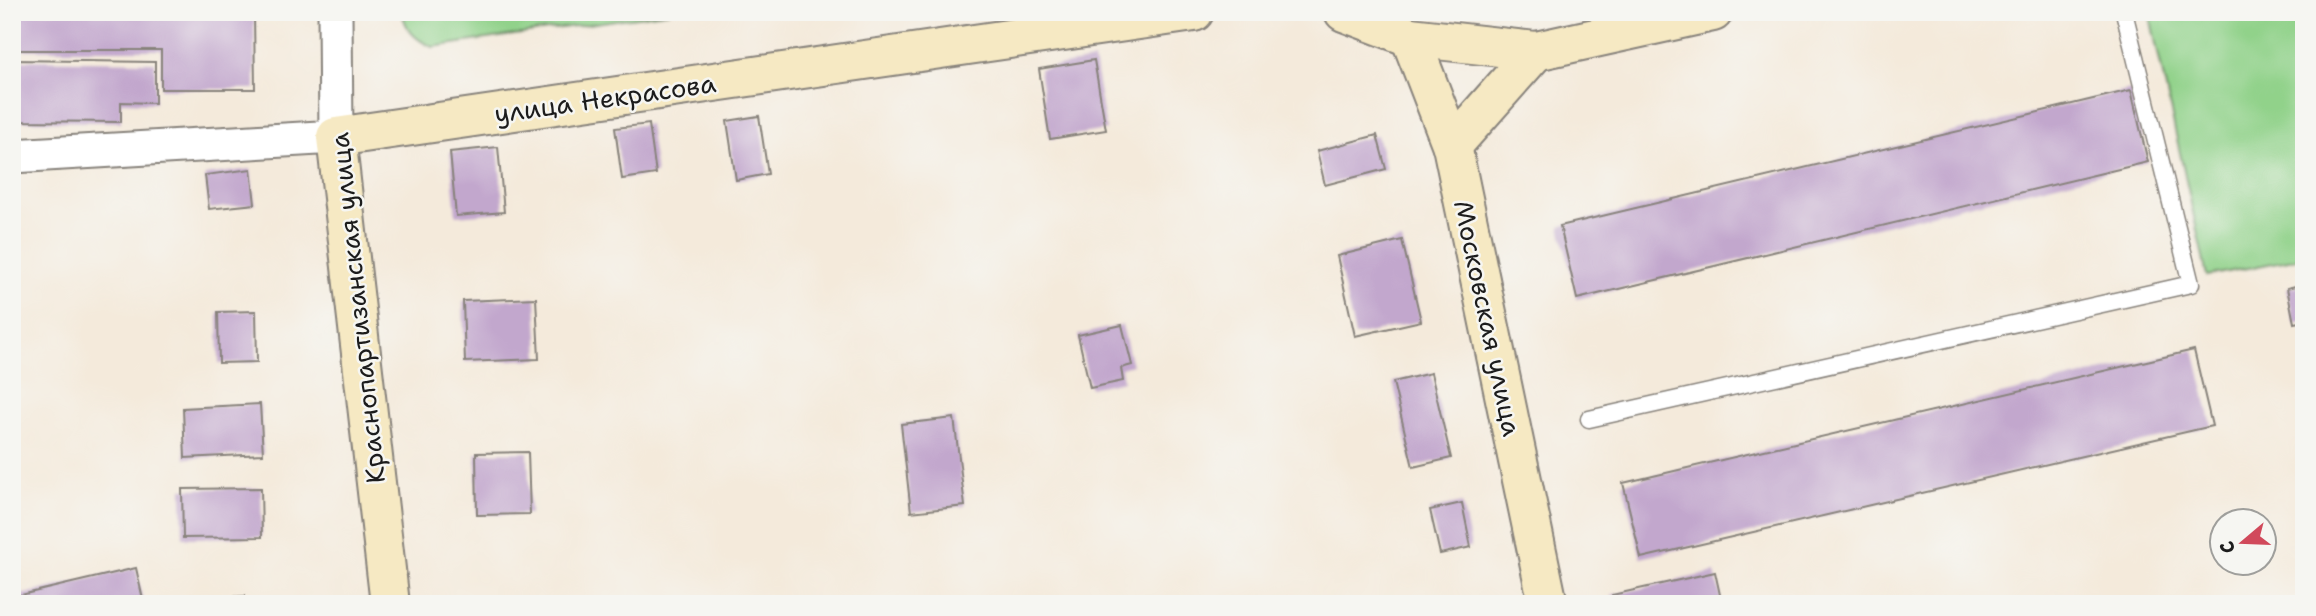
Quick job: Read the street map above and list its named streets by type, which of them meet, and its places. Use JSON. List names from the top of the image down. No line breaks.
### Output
{"streets":{"main road":["улица Некрасова","Краснопартизанская улица","Московская улица"]},"crossings":[["улица Некрасова","Краснопартизанская улица"]],"north":"left"}
